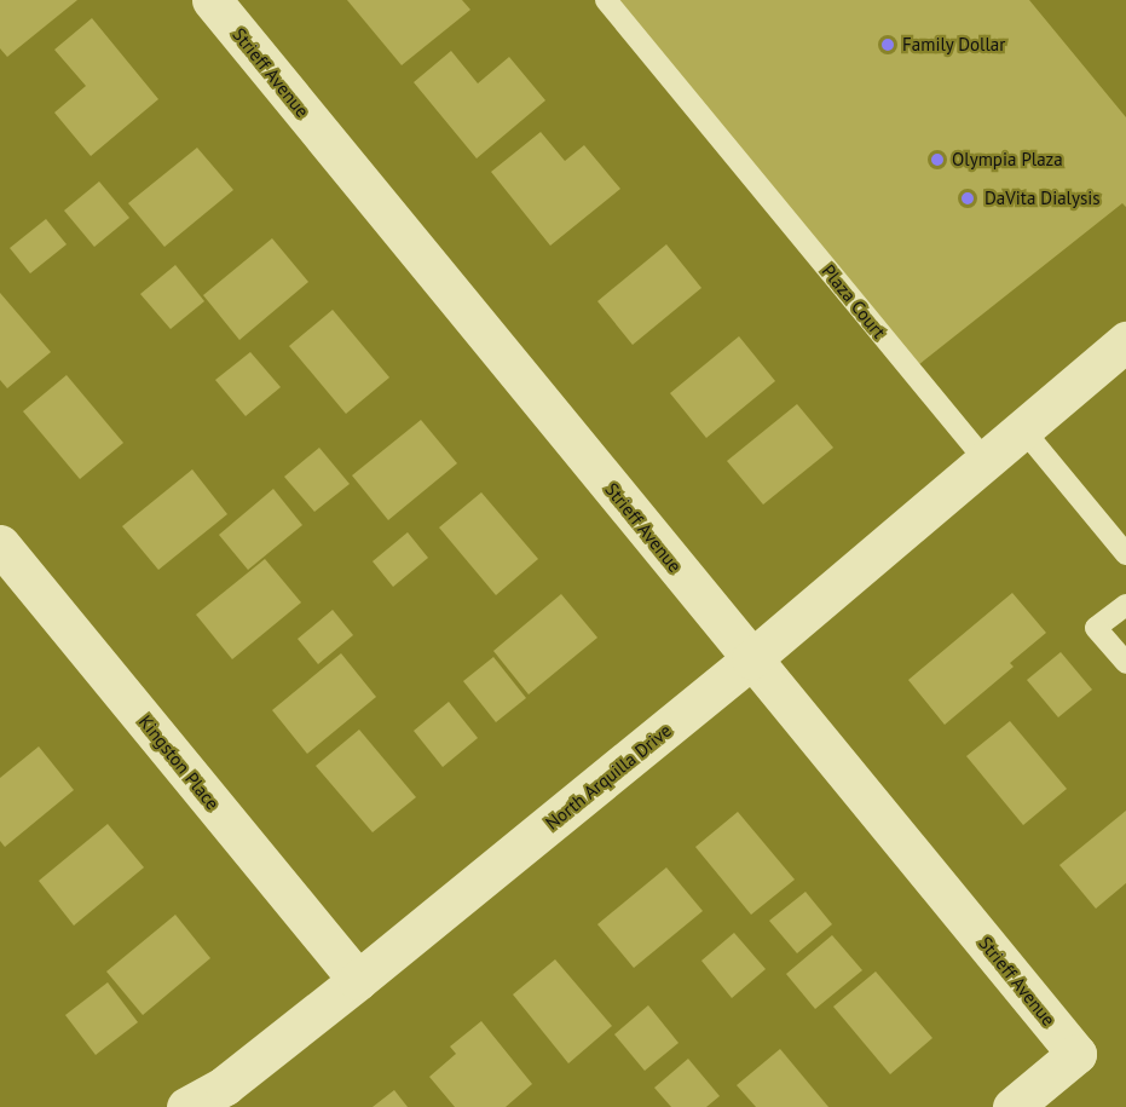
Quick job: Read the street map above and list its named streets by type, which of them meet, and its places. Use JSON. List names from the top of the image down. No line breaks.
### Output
{"streets":{"street":["Strieff Avenue","Kingston Place","North Arquilla Drive"],"lane":["Plaza Court"]},"crossings":[["Strieff Avenue","North Arquilla Drive"],["Plaza Court","North Arquilla Drive"],["Kingston Place","North Arquilla Drive"]],"places":["Family Dollar","Olympia Plaza","DaVita Dialysis"]}
